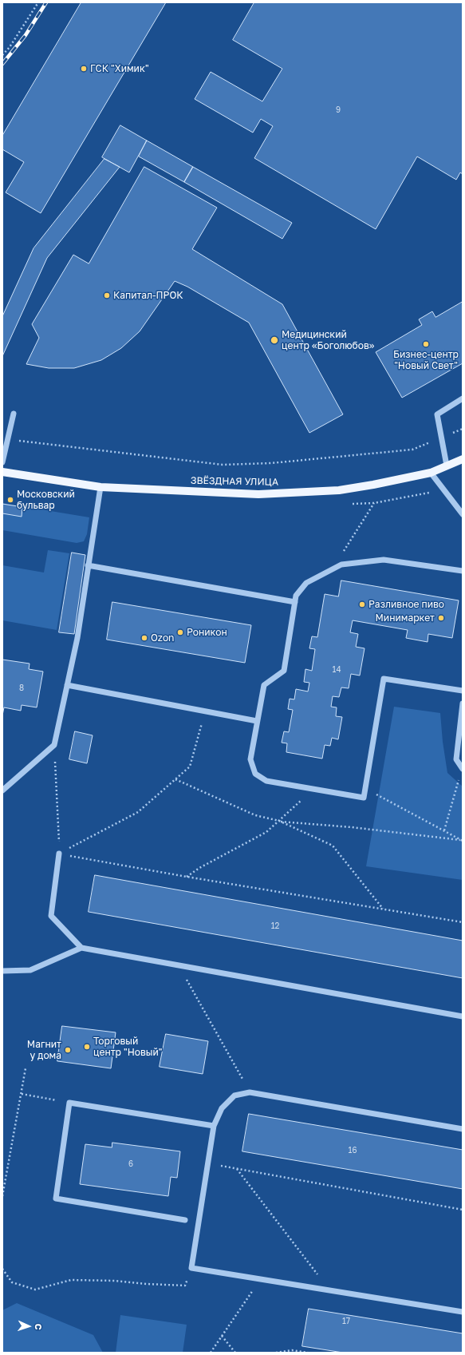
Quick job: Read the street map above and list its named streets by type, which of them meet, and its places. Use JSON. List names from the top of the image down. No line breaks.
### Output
{"streets":{"main road":["ЗВЁЗДНАЯ УЛИЦА"]},"places":["ГСК \"Химик\"","Капитал-ПРОК","Медицинский центр «Боголюбов»","Бизнес-центр \"Новый Свет\"","Московский бульвар","Разливное пиво","Минимаркет","Роникон","Ozon","Торговый центр \"Новый\"","Магнит у дома"],"house_numbers":["9","14","8","12","16","6","17"],"north":"right"}
